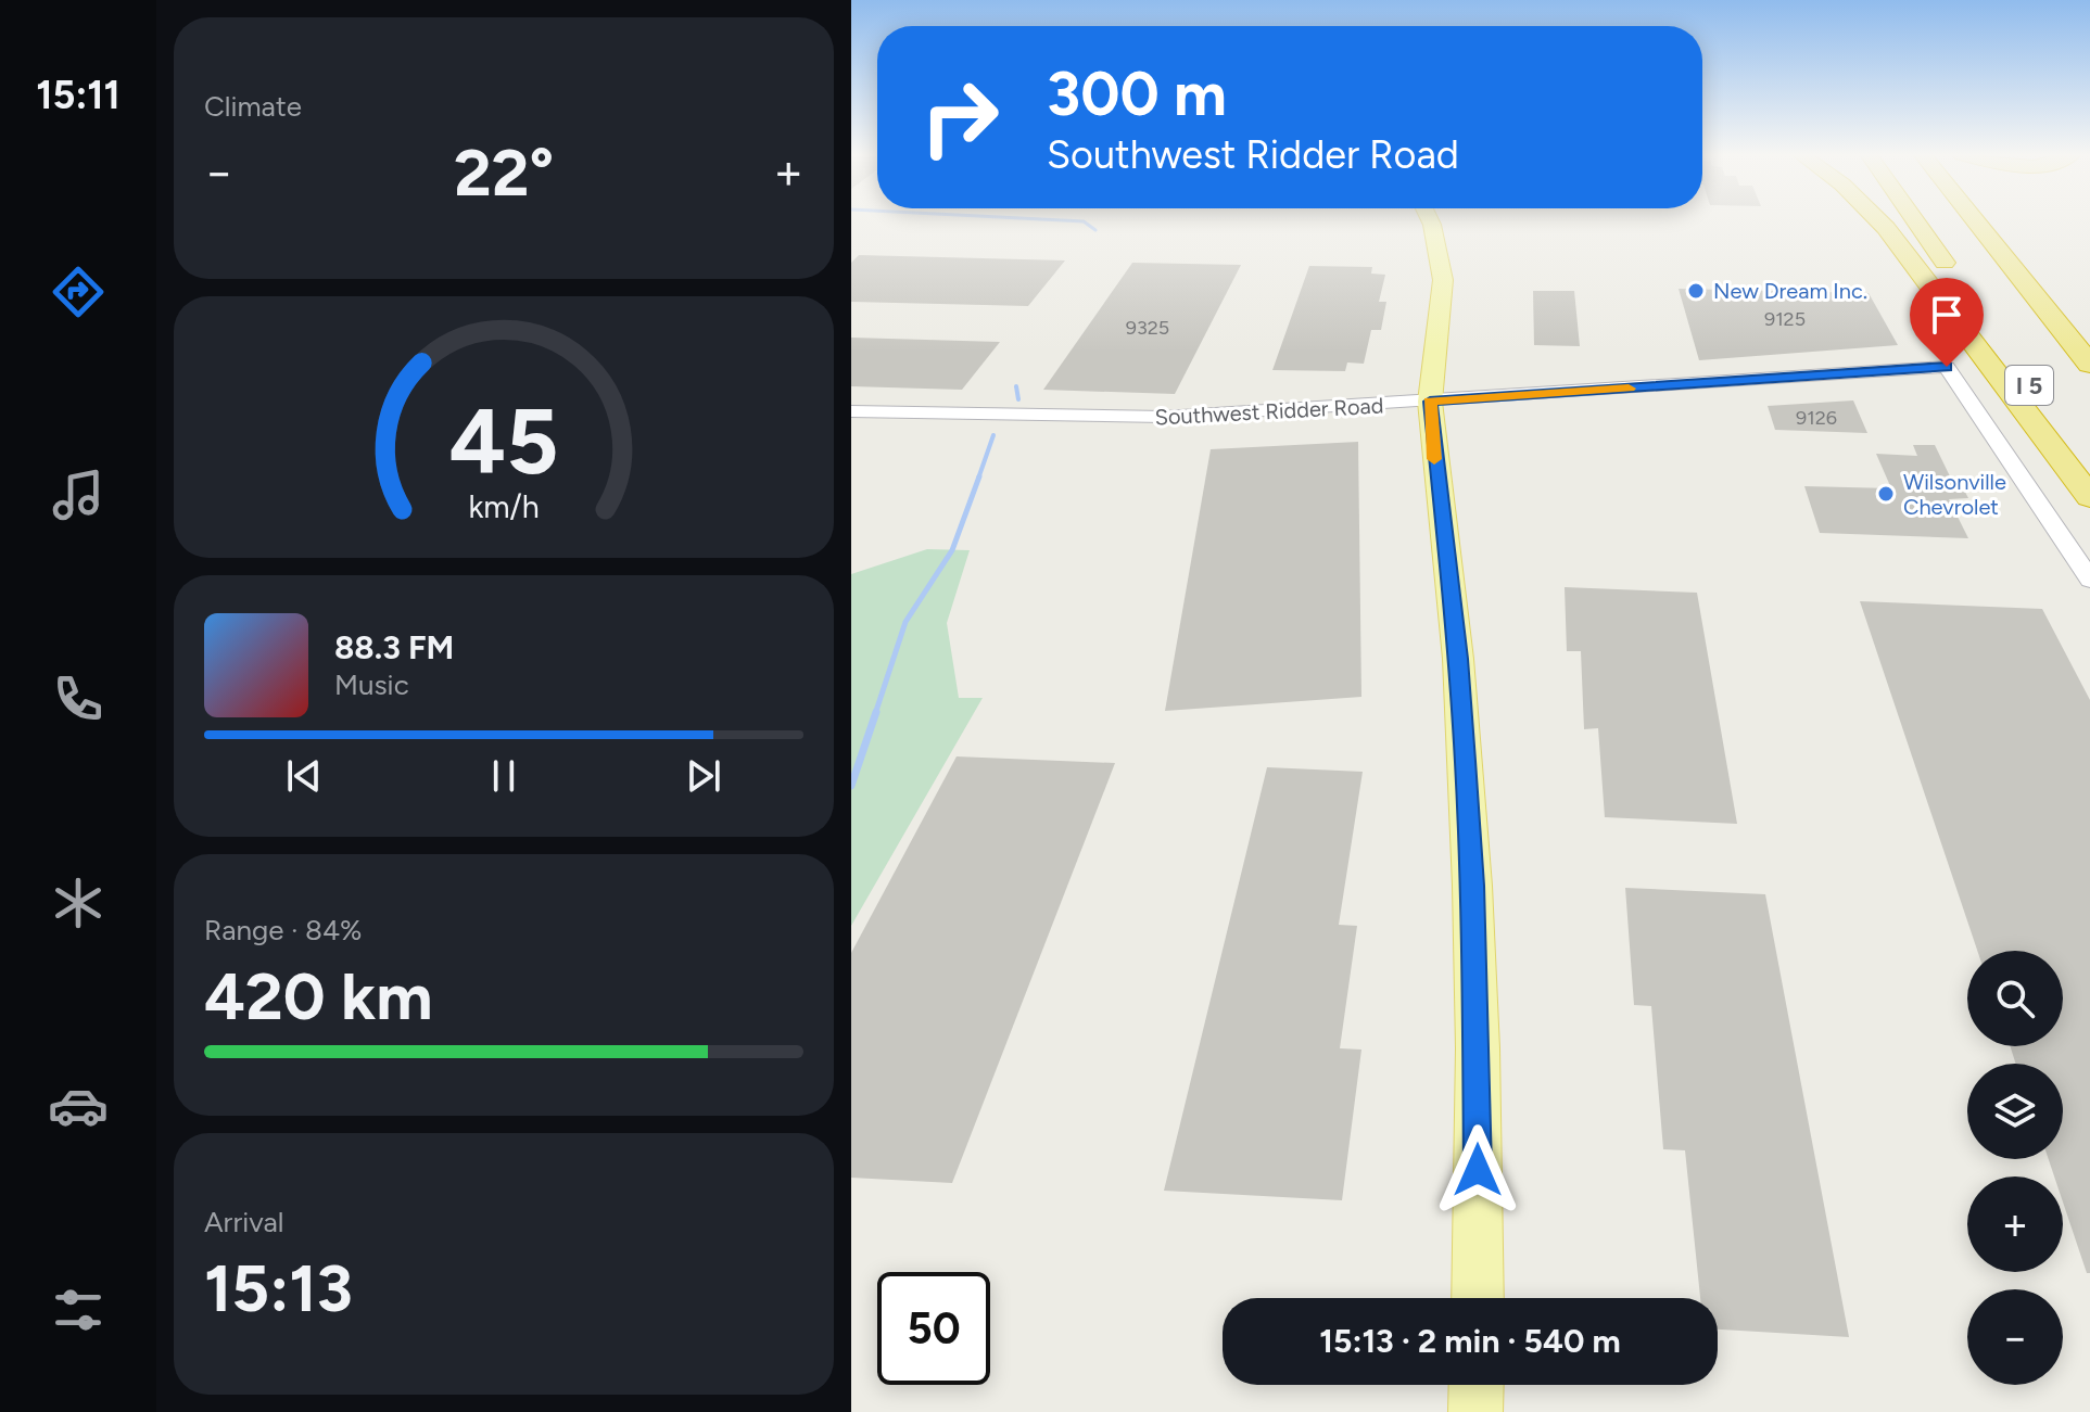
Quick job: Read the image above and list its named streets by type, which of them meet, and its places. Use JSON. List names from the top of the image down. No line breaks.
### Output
{"streets":{"highway":["I 5"],"street":["Southwest Ridder Road"]},"places":["New Dream Inc.","Wilsonville Chevrolet"],"house_numbers":["9125","9325","9126"],"page":{"tabs":"15:11","tile":["Climate",["Range · 84%","420 km"],["Arrival","15:13"]],"turn":["300 m","Southwest Ridder Road"],"heat":["−","22°","+"],"song":["88.3 FM","Music"],"map_buttons":["+","−"],"limit":"50","trip":"15:13 · 2 min · 540 m","gauge":["45","km/h"]}}
